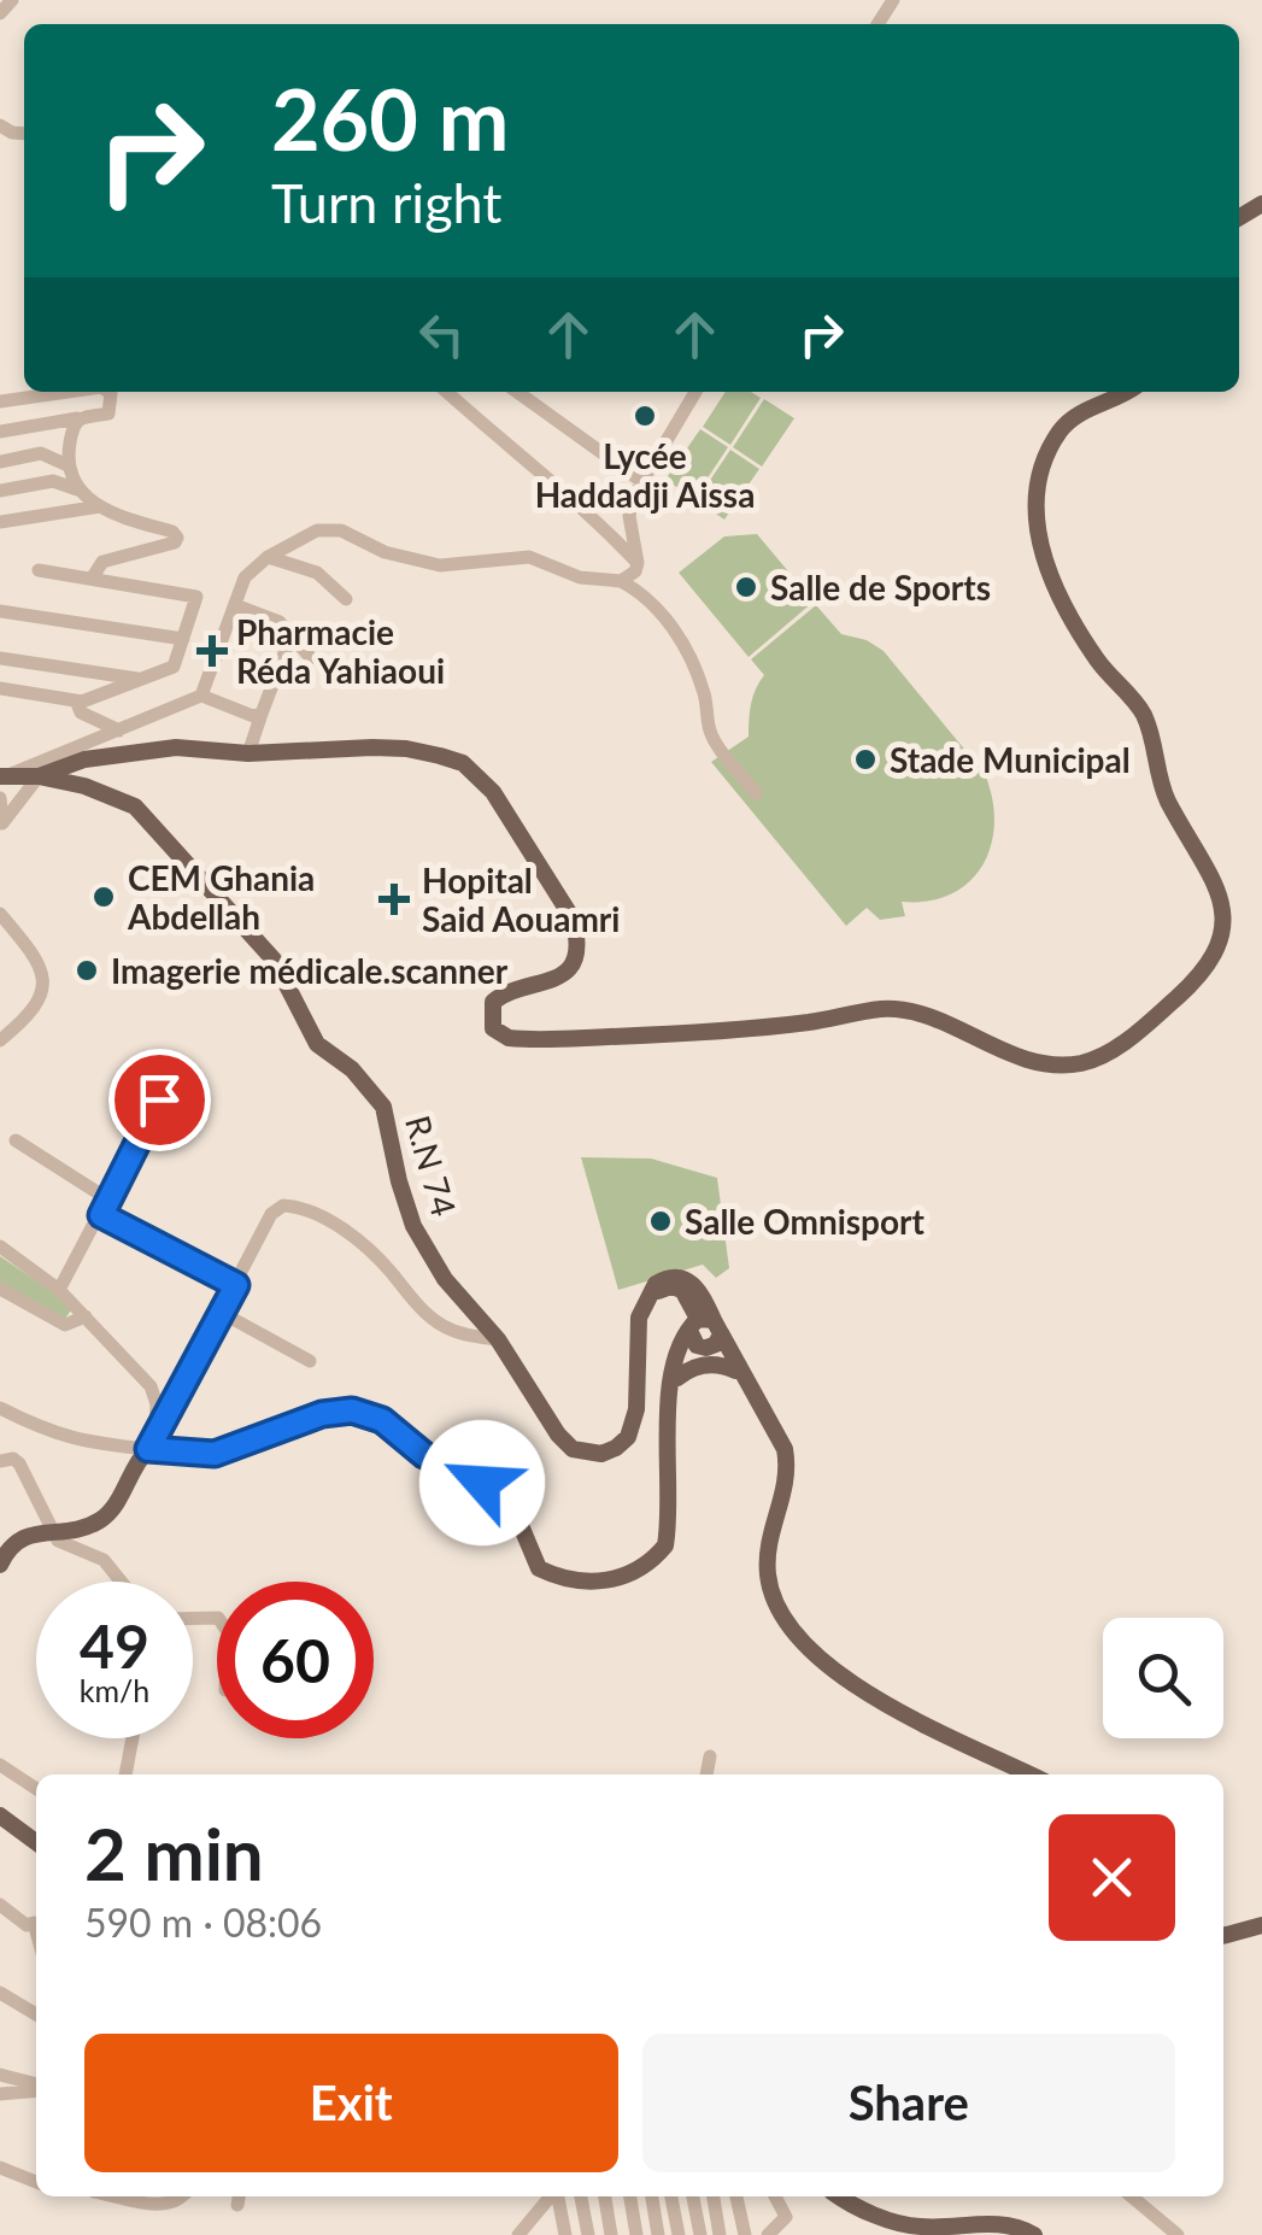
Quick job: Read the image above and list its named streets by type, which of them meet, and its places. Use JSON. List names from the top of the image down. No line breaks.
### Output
{"streets":{"main road":["R.N 74"]},"places":{"other":["Lycée Haddadji Aissa","Salle de Sports","Stade Municipal","CEM Ghania Abdellah","Imagerie médicale.scanner","Salle Omnisport"],"health":["Pharmacie Réda Yahiaoui","Hopital Said Aouamri"]},"page":{"turn":["260 m","Turn right"],"speed":"49 km/h","limit":"60","heading":["2 min","590 m · 08:06"],"buttons":["Exit","Share"]}}
